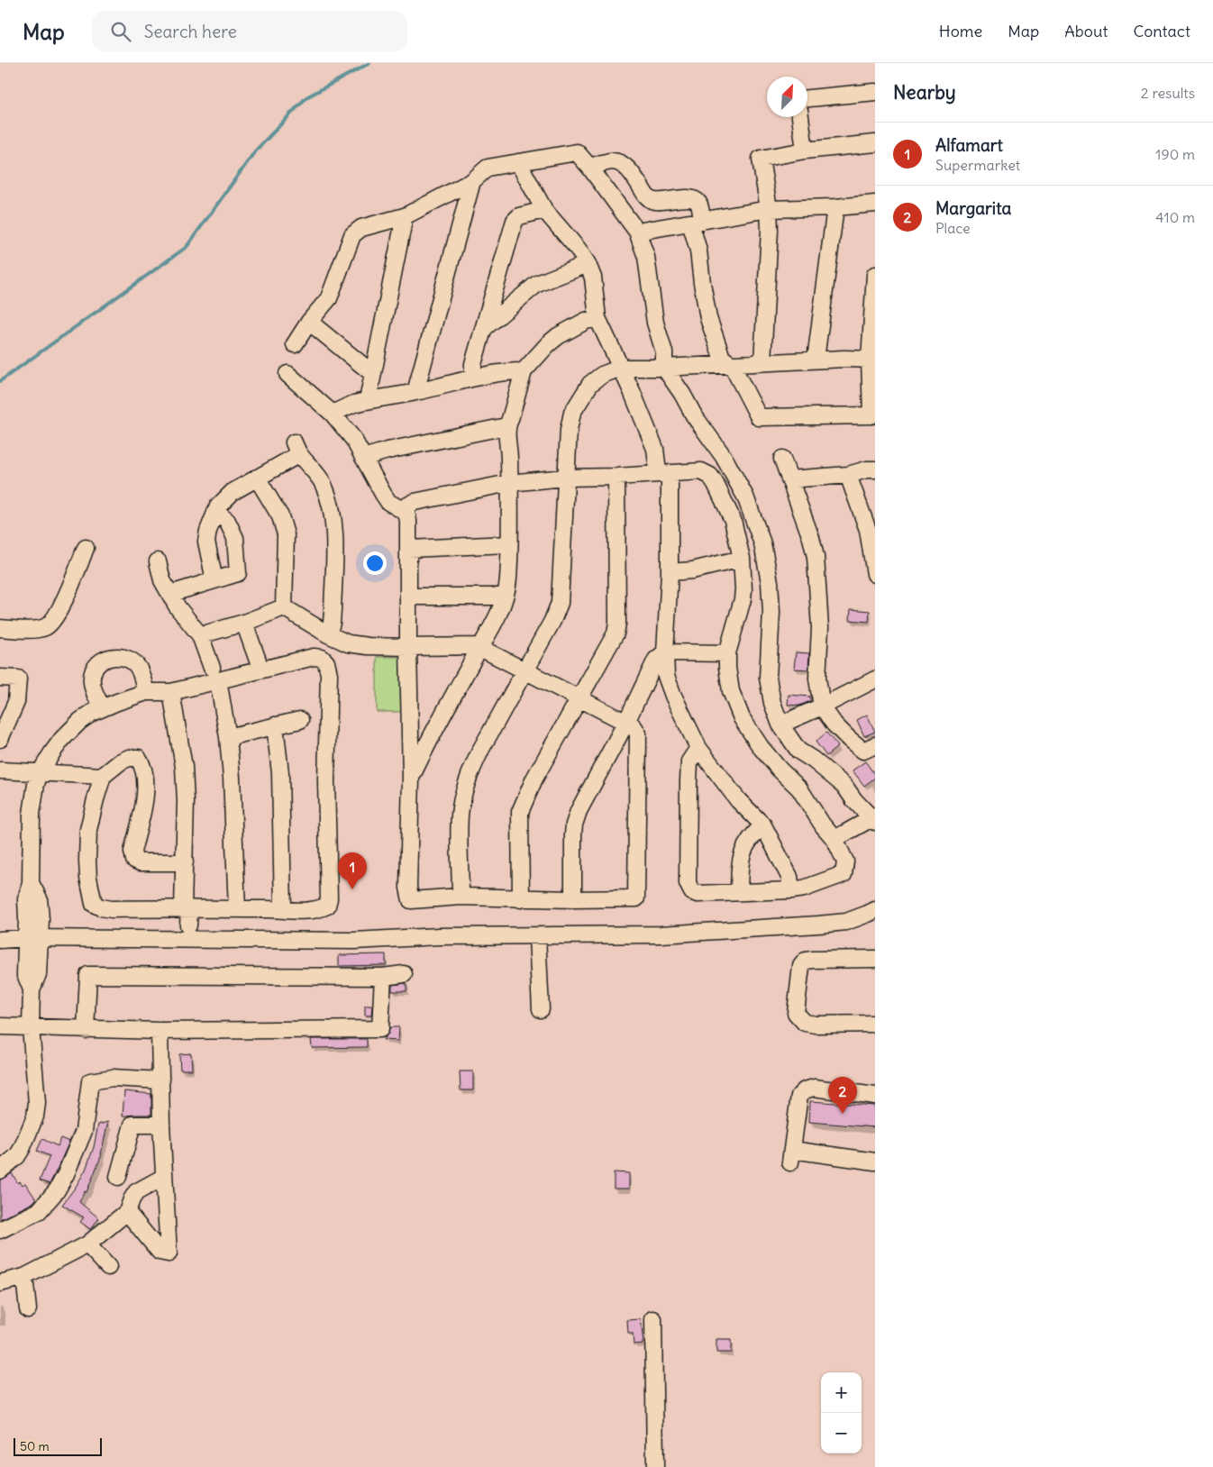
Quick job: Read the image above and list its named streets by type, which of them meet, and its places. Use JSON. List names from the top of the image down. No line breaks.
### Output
{"scale_bar":"50 m","north":"top right","page":{"header":"Map","search":"Search here","nav":["Home","Map","About","Contact"],"heading":["Nearby","2 results"],"list":[{"mark":"1","name":"Alfamart","note":"Supermarket","value":"190 m"},{"mark":"2","name":"Margarita","note":"Place","value":"410 m"}],"pins":["1","2"],"map_buttons":["+","−"],"scale":"50 m"}}
